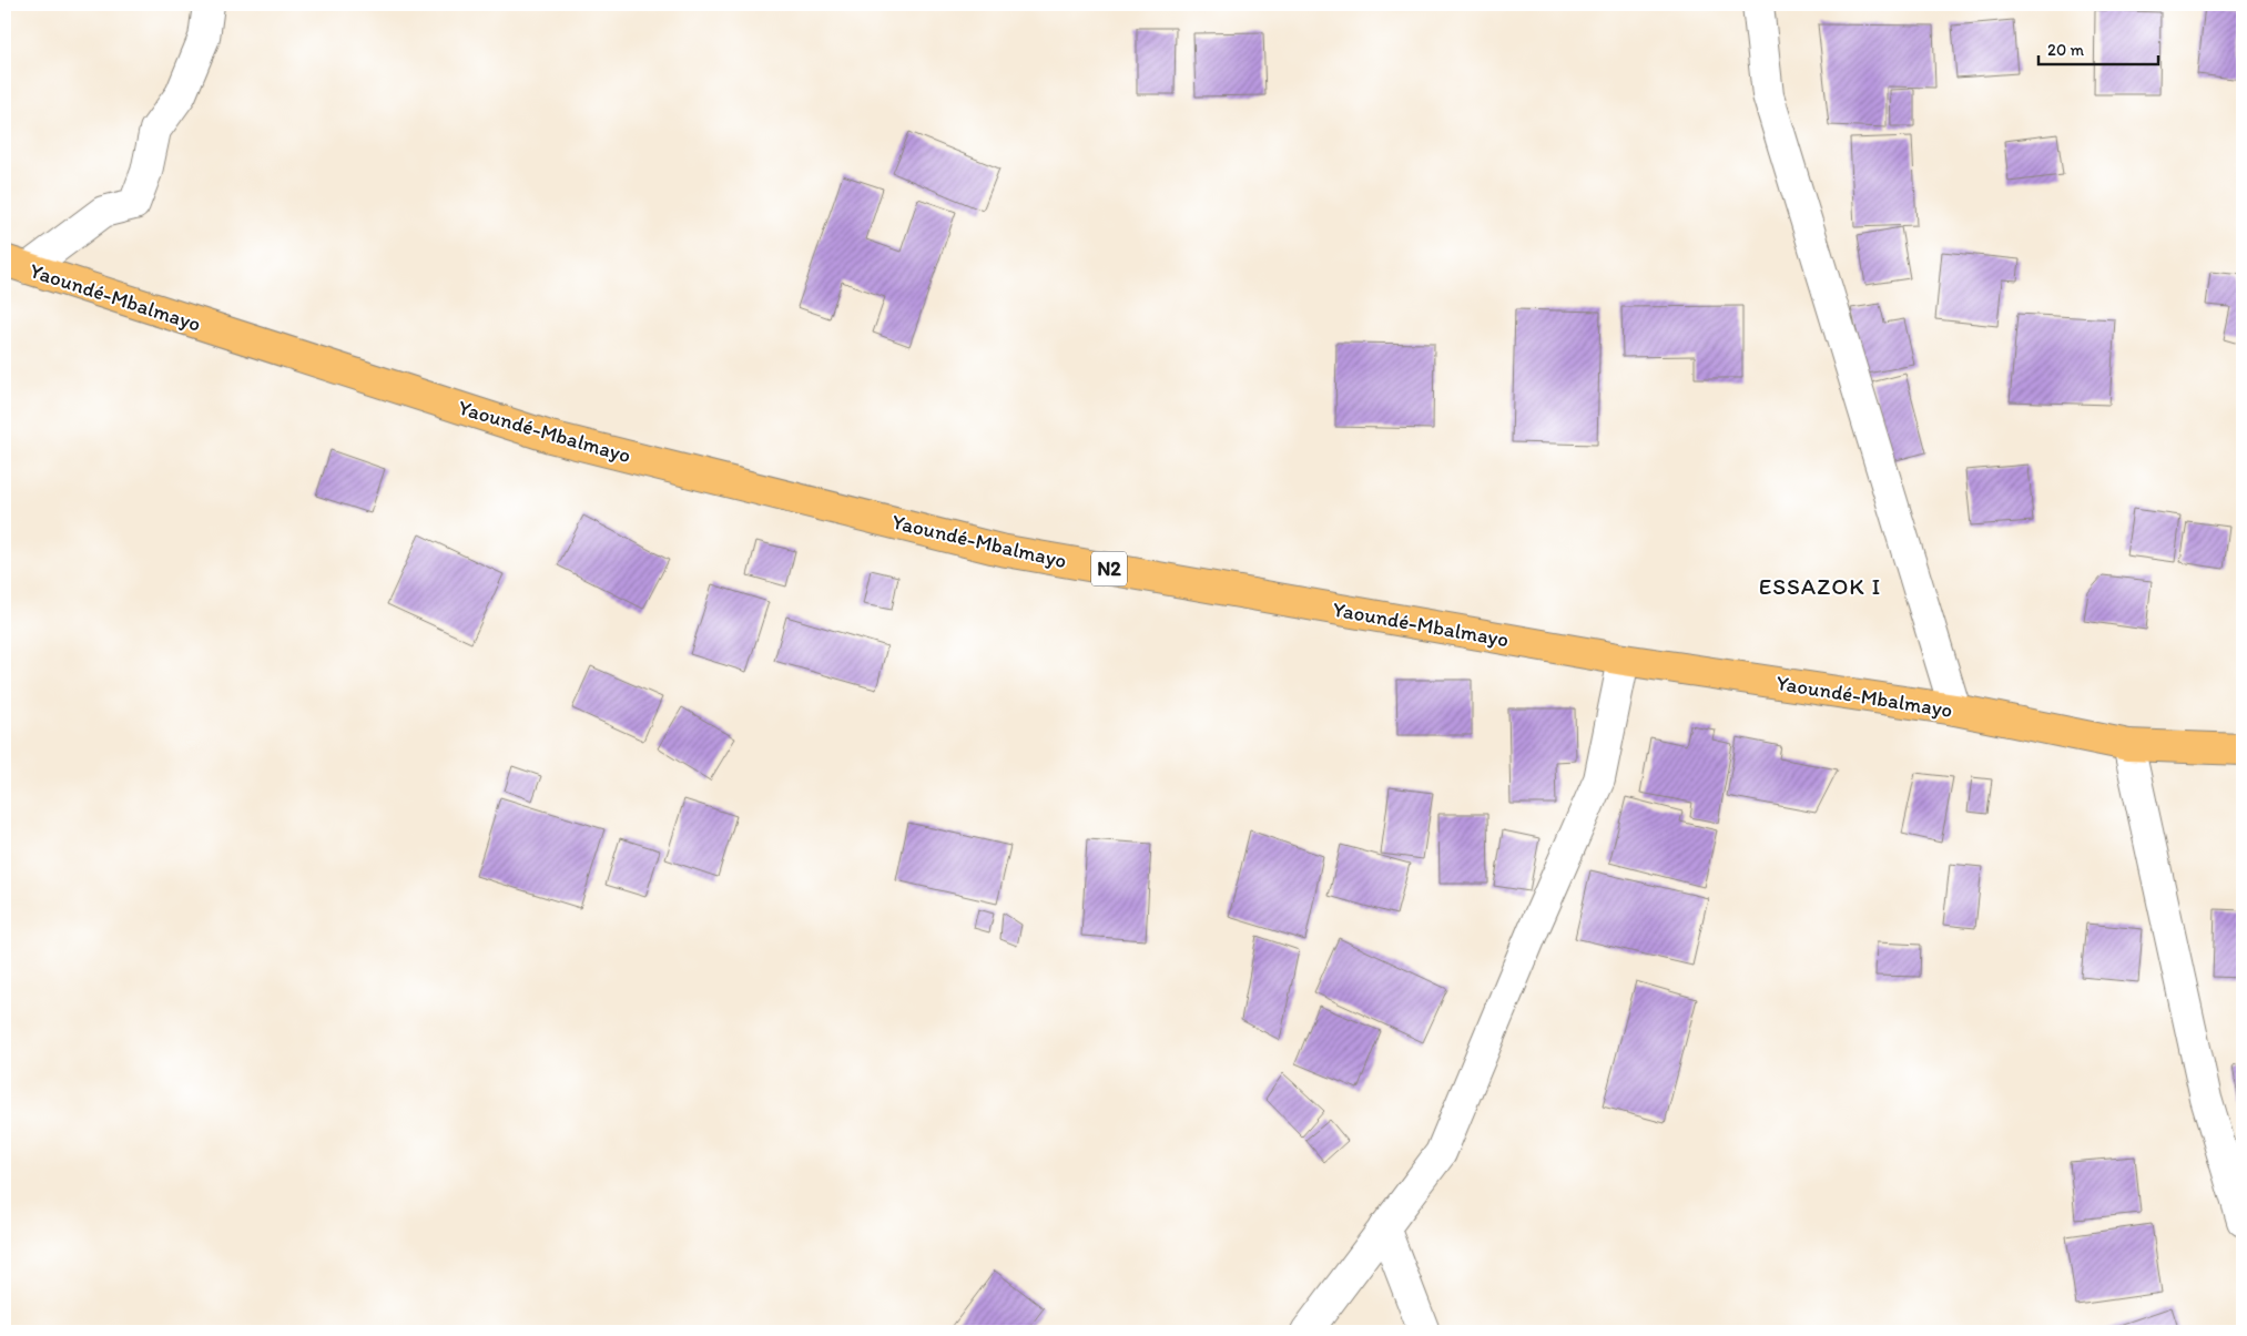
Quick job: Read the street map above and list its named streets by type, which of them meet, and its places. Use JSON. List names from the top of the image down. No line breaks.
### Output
{"streets":{"highway":["Yaoundé-Mbalmayo","N2"]},"districts":["ESSAZOK I"],"scale_bar":"20 m"}
